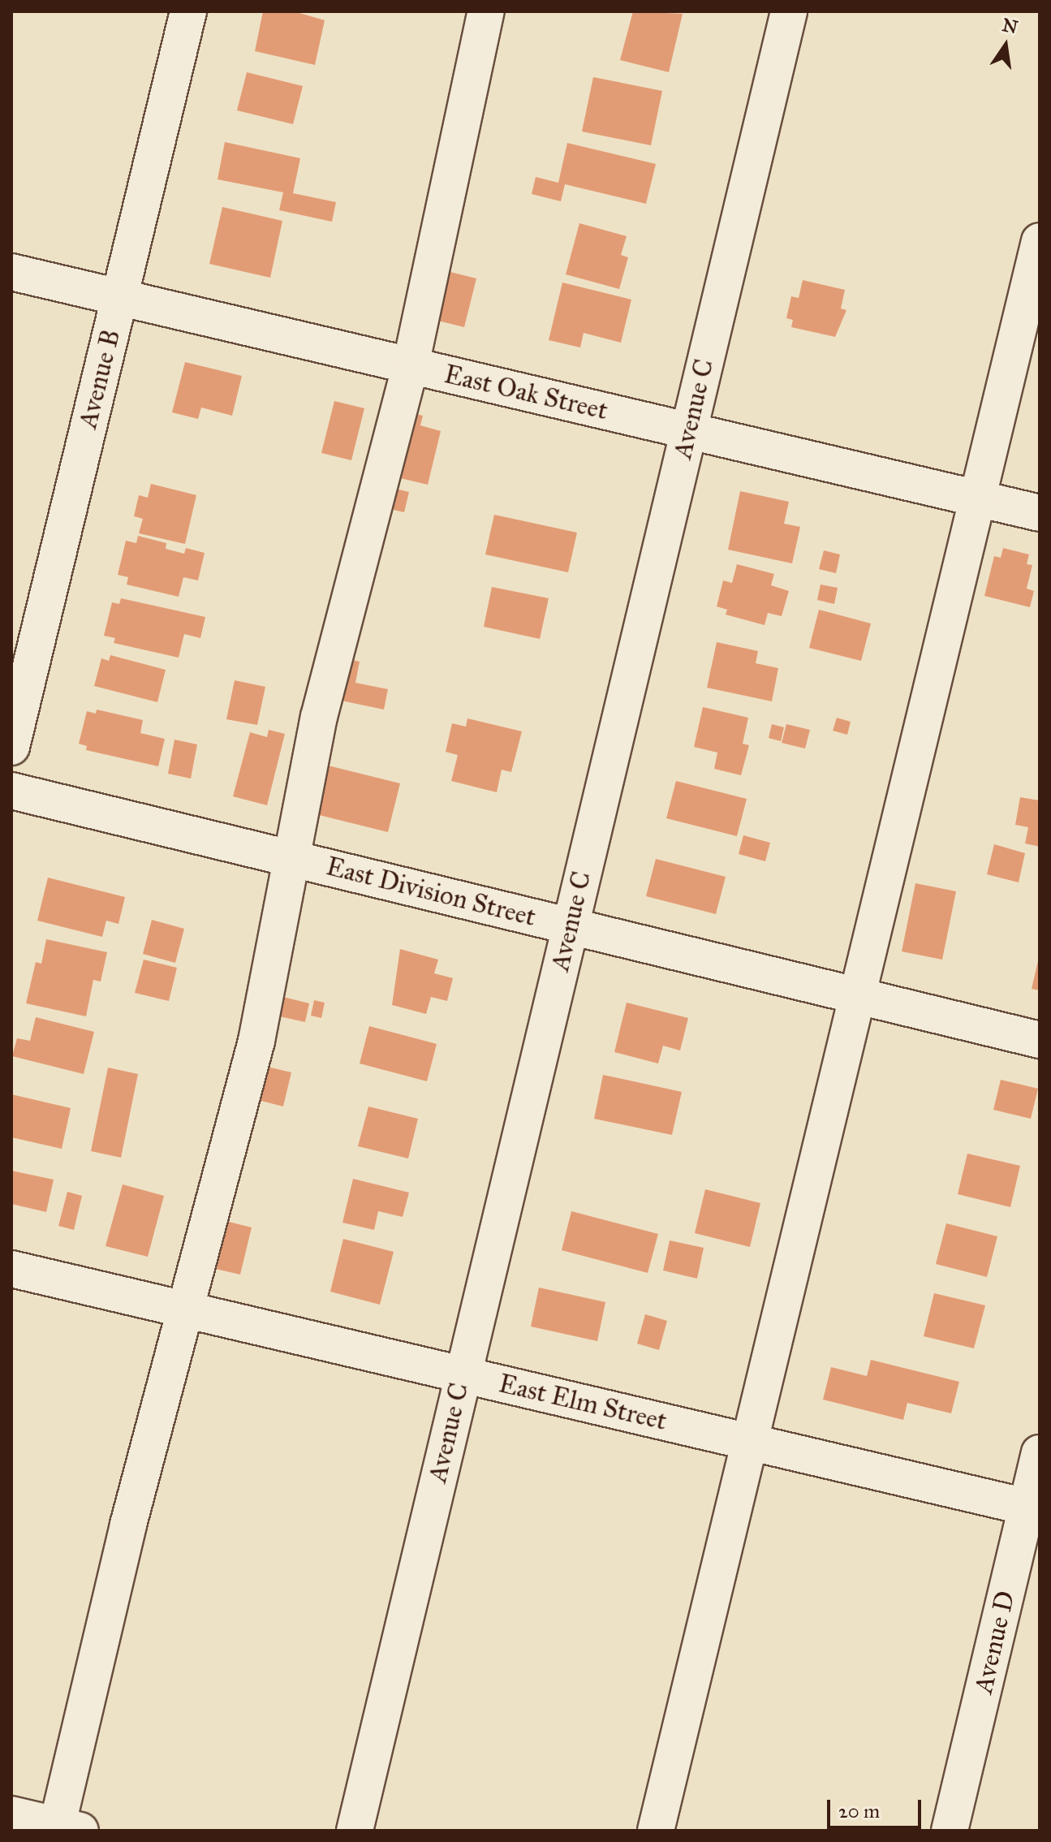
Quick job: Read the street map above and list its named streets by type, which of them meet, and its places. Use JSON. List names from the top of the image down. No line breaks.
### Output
{"streets":{"street":["Avenue B","East Oak Street","Avenue C","East Division Street","East Elm Street","Avenue D"]},"crossings":[["Avenue B","East Oak Street"],["East Oak Street","Avenue C"],["Avenue C","East Division Street"],["Avenue C","East Elm Street"],["East Elm Street","Avenue D"]],"scale_bar":"20 m","north":"top"}
